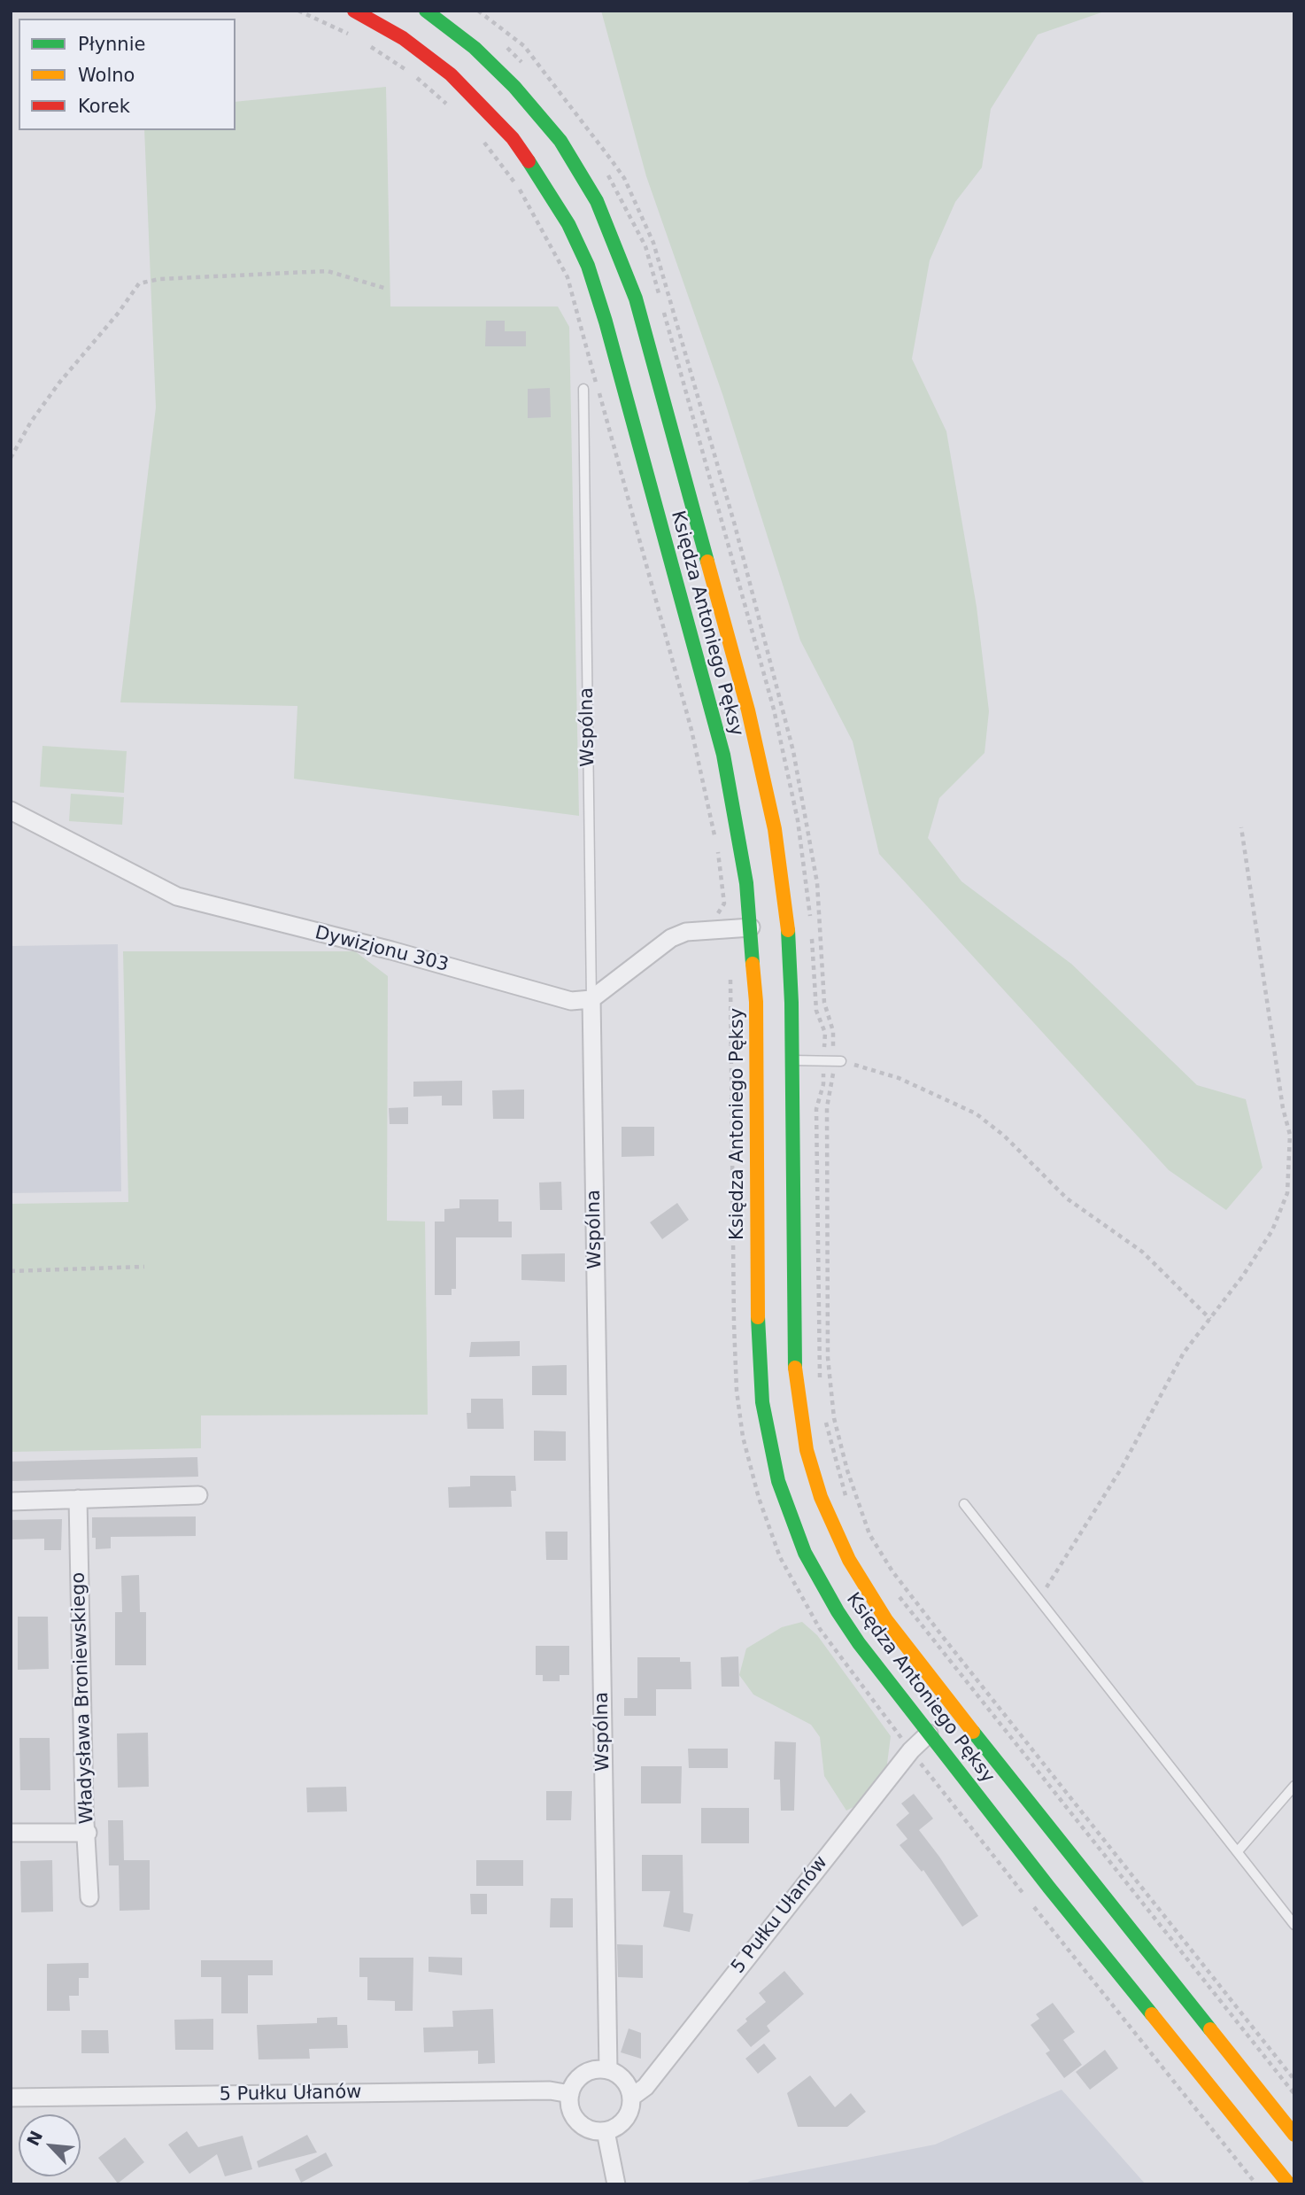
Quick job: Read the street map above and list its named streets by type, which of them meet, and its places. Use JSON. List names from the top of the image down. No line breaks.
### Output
{"streets":{"main road":["Księdza Antoniego Pęksy"],"street":["Wspólna","Dywizjonu 303","Władysława Broniewskiego","5 Pułku Ułanów"]},"crossings":[["Księdza Antoniego Pęksy","5 Pułku Ułanów"],["Wspólna","Dywizjonu 303"],["Wspólna","5 Pułku Ułanów"]],"legend":["Płynnie","Wolno","Korek"],"north":"top left"}
